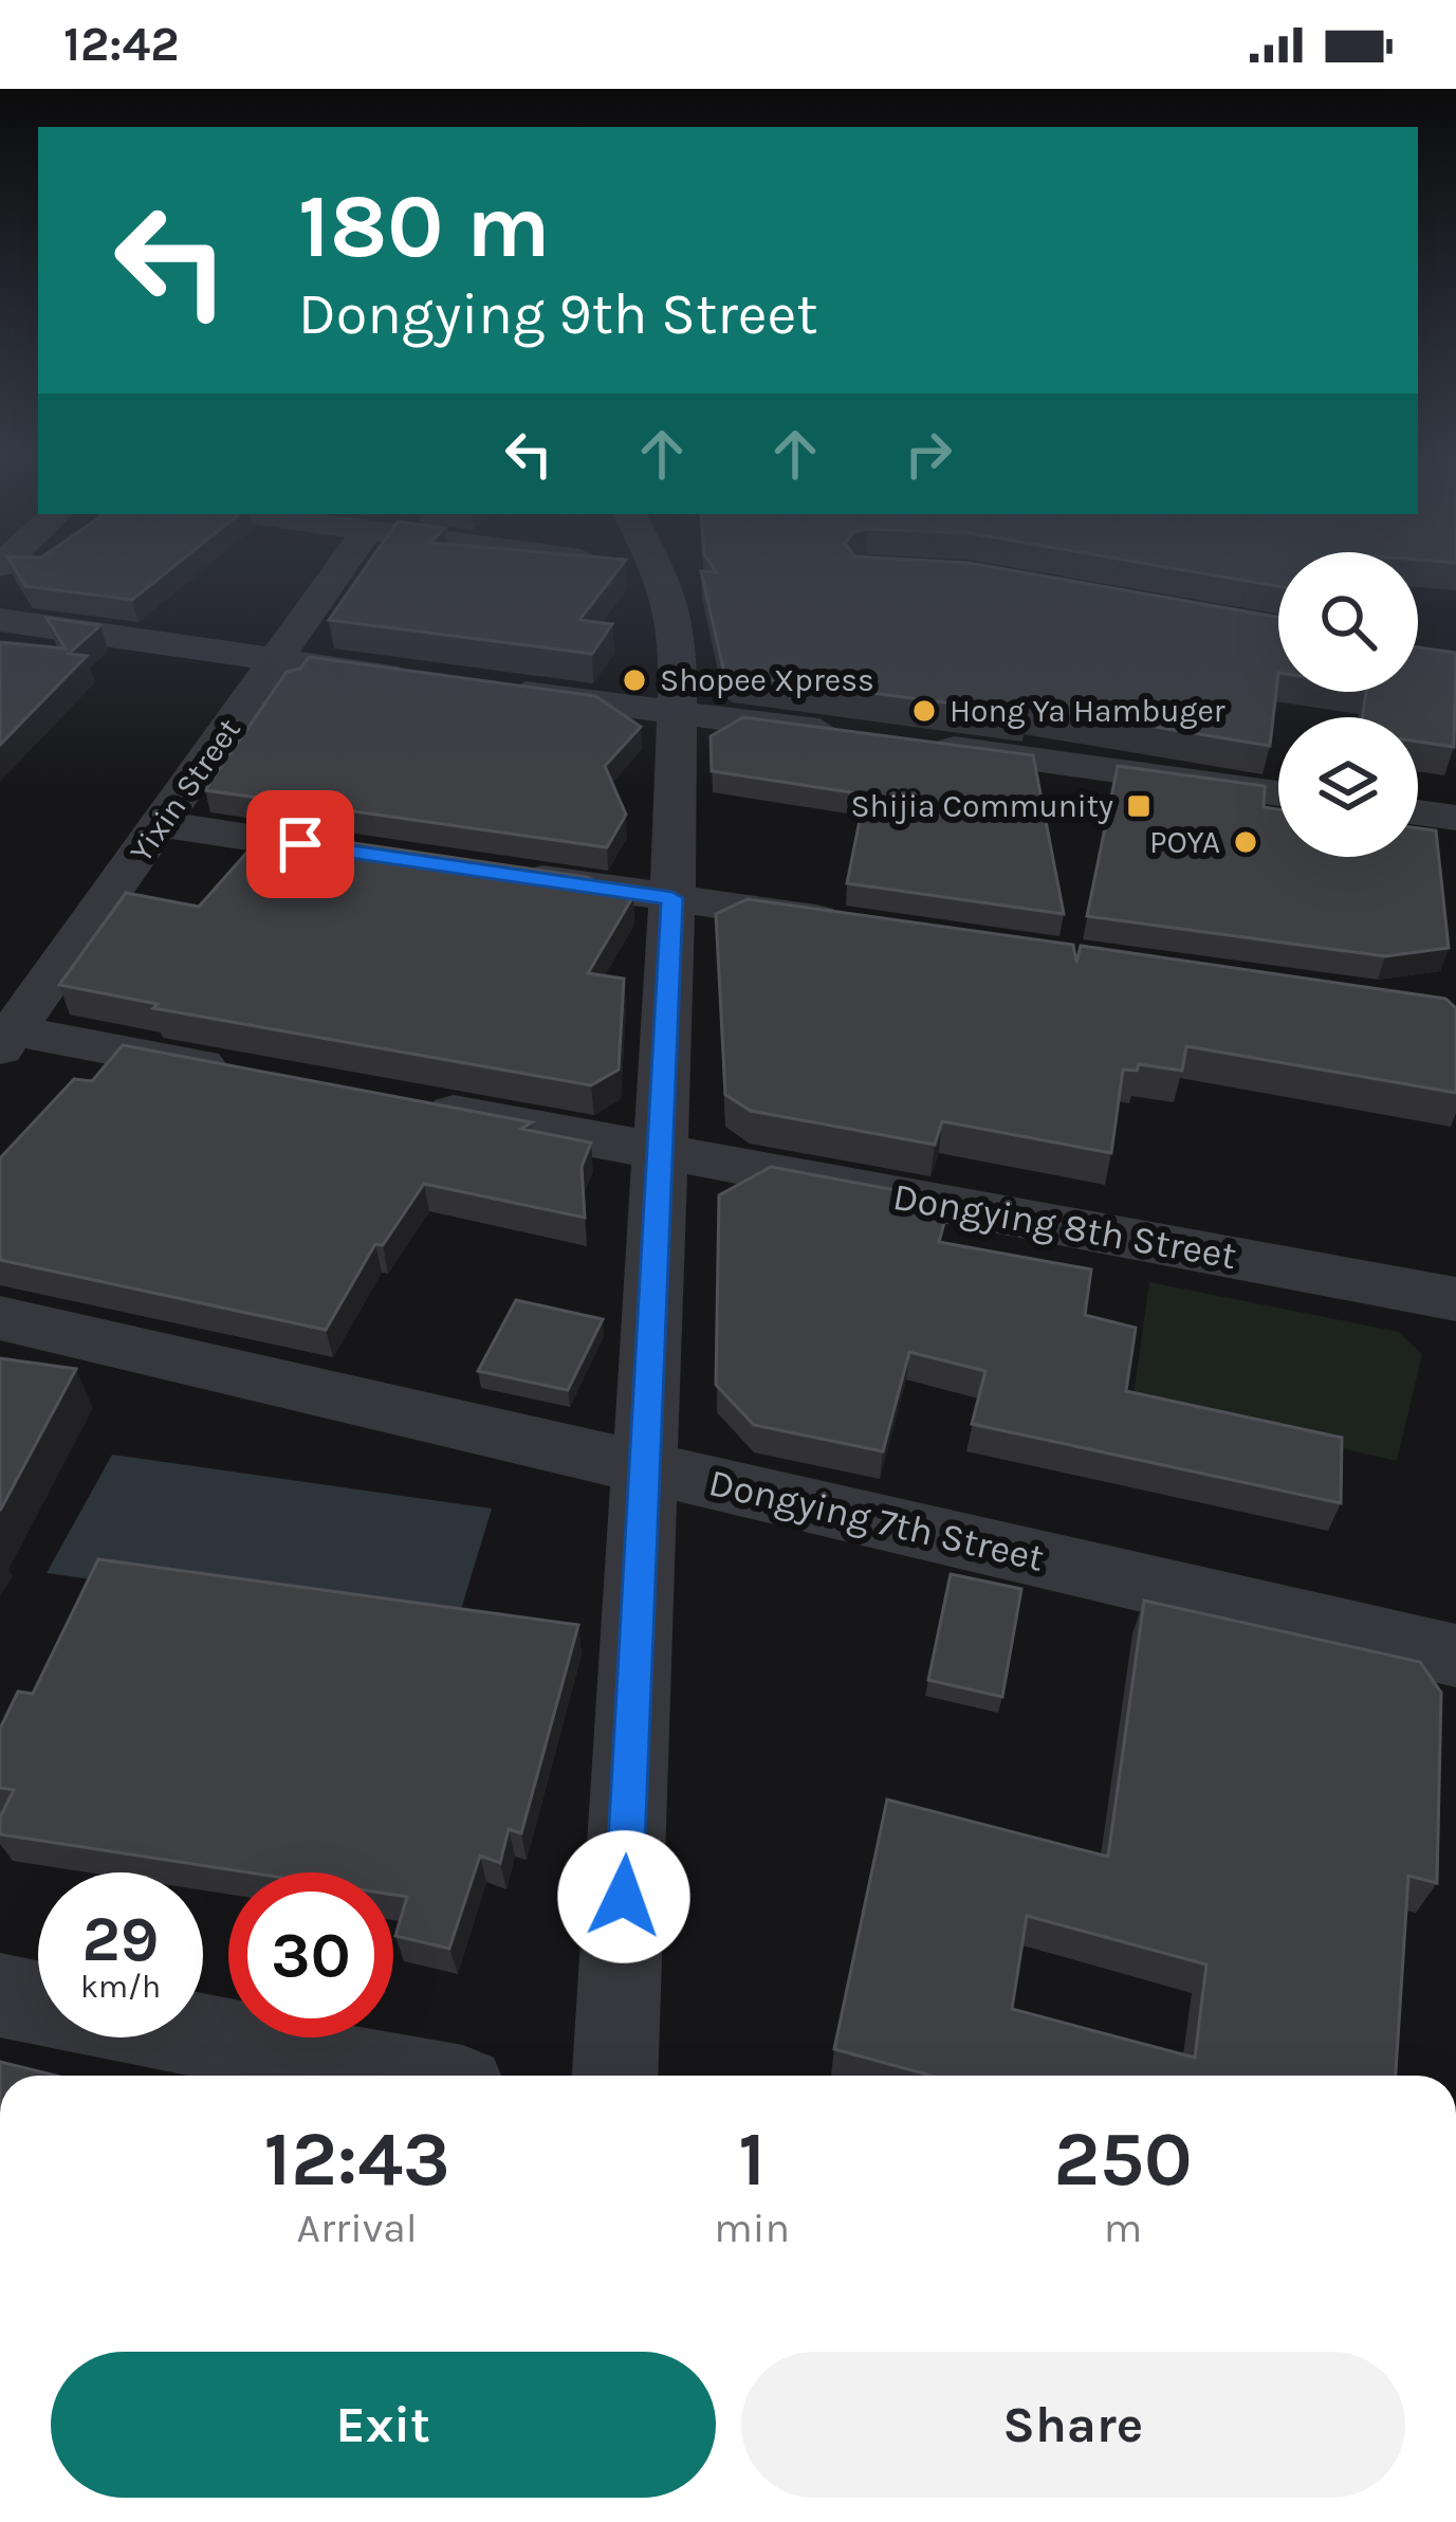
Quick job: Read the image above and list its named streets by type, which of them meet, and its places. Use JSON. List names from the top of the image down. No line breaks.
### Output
{"streets":{"street":["Yixin Street","Dongying 8th Street","Dongying 7th Street"]},"places":{"other":["Shopee Xpress","Hong Ya Hambuger","POYA"],"transit":["Shijia Community"]},"page":{"status":"12:42","turn":["180 m","Dongying 9th Street"],"speed":"29 km/h","limit":"30","eta":["12:43","Arrival","1","min","250","m"],"buttons":["Exit","Share"]}}
